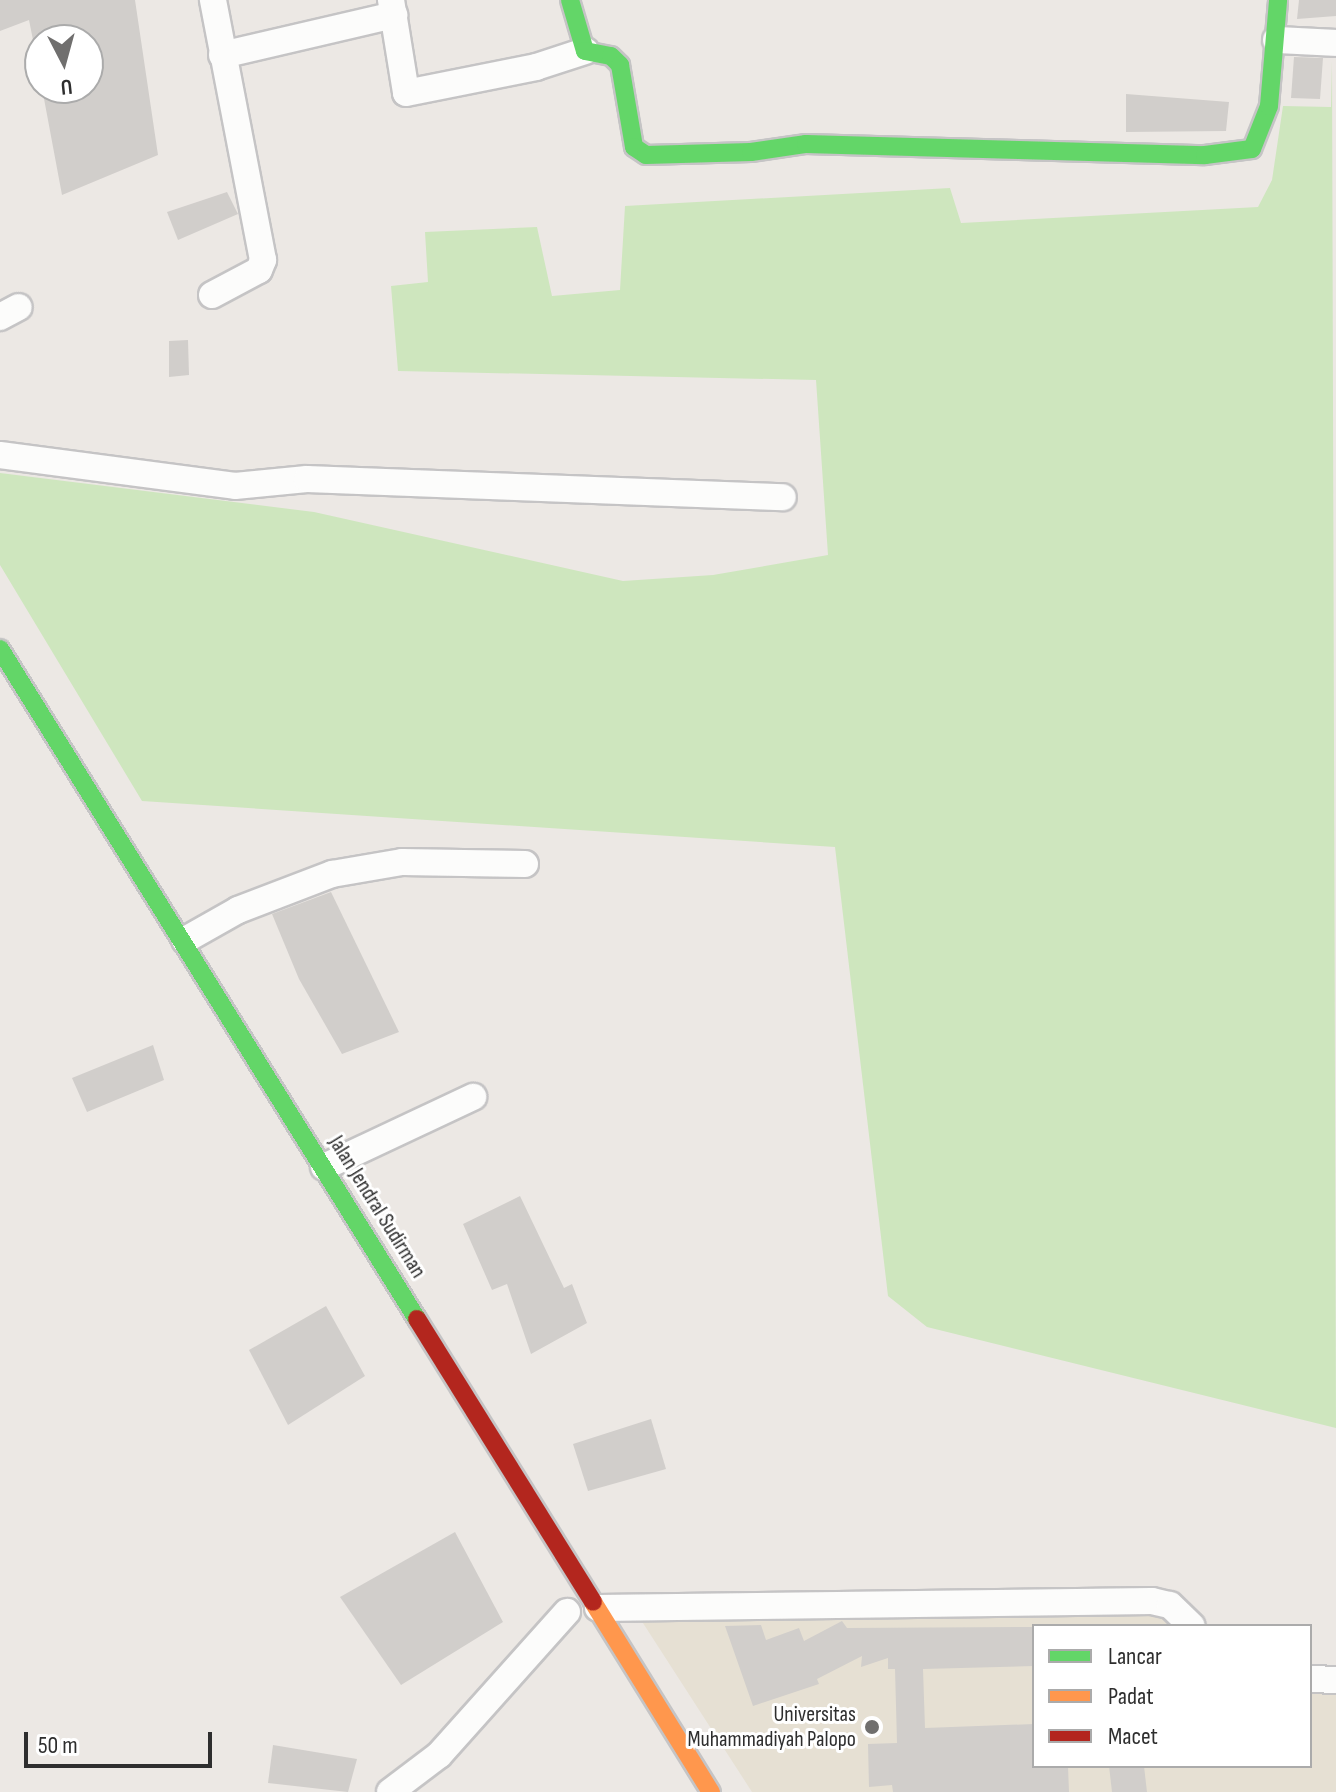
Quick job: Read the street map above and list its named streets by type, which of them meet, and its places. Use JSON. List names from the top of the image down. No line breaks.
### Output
{"streets":{"main road":["Jalan Jendral Sudirman"]},"places":["Universitas Muhammadiyah Palopo"],"legend":["Lancar","Padat","Macet"],"scale_bar":"50 m","north":"bottom"}
